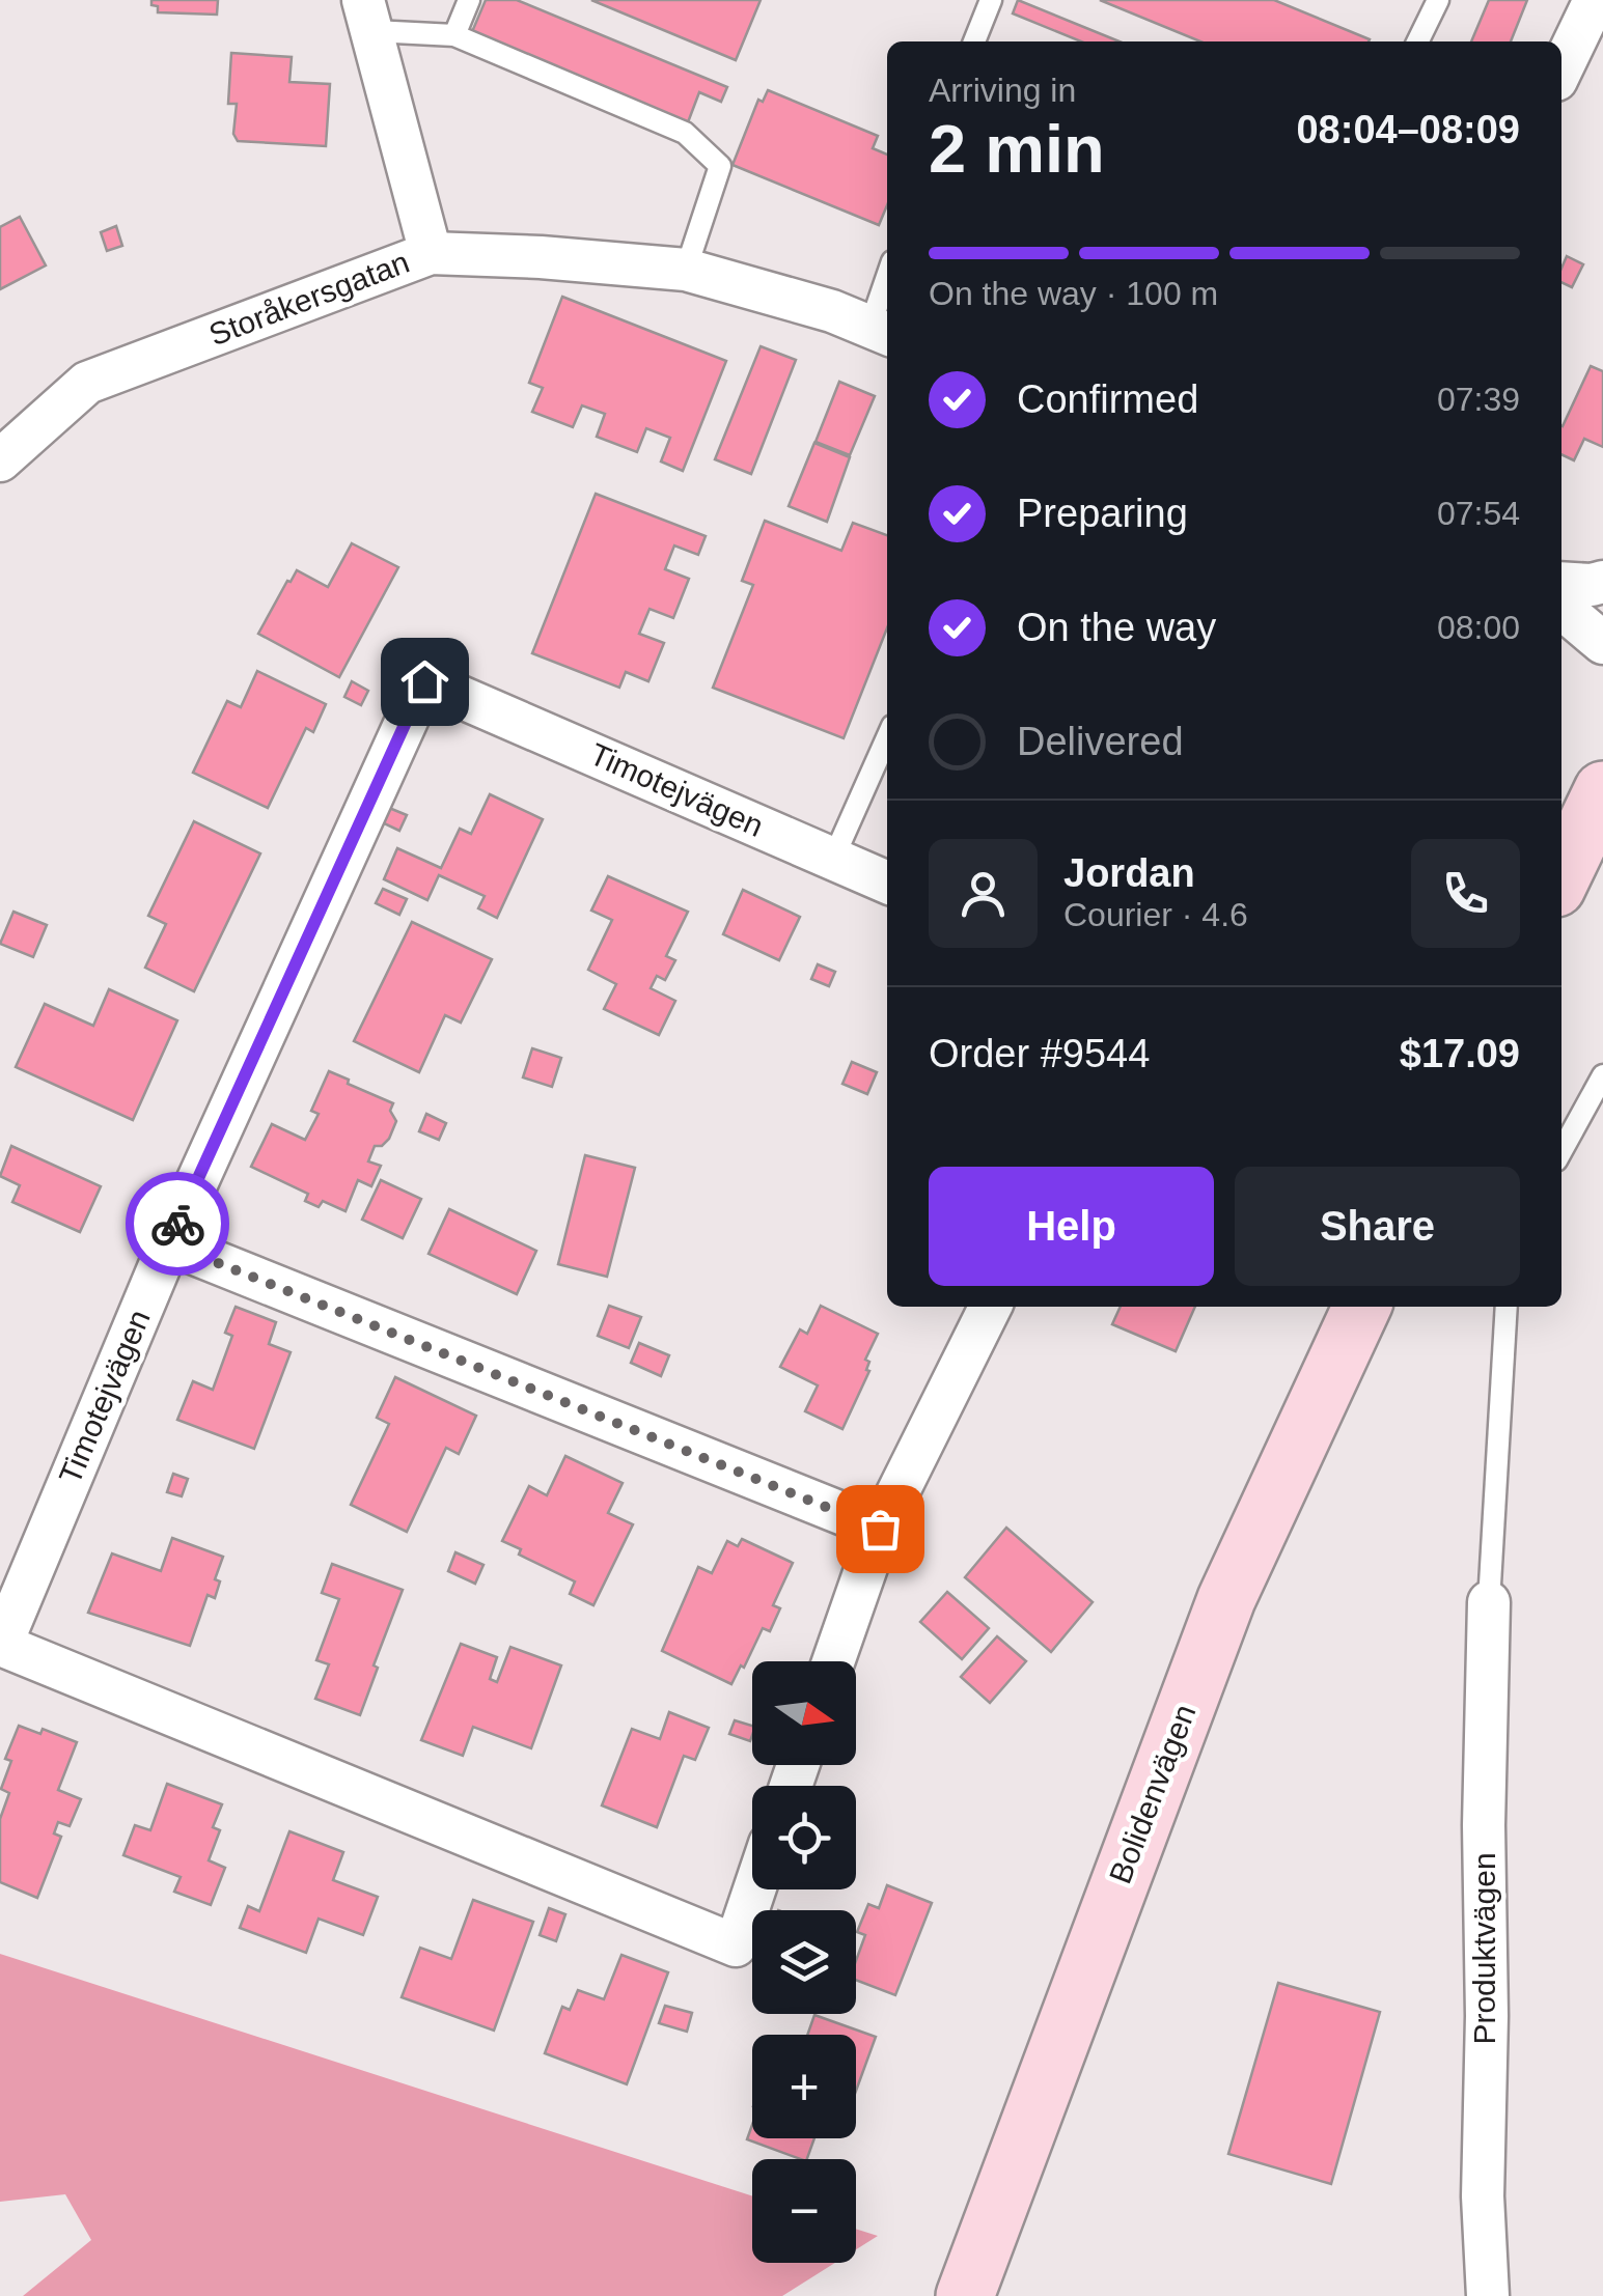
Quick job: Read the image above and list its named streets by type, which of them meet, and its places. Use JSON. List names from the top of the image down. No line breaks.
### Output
{"streets":{"main road":["Bolidenvägen"],"street":["Storåkersgatan","Timotejvägen","Produktvägen"]},"north":"right","page":{"heading":["2 min","Arriving in","08:04–08:09"],"panel":["Jordan","Courier · 4.6","Order #9544","$17.09"],"bar":"On the way · 100 m","list":[["Confirmed","07:39"],["Preparing","07:54"],["On the way","08:00"],"Delivered"],"buttons":["Help","Share"],"map_buttons":["+","−"]}}
